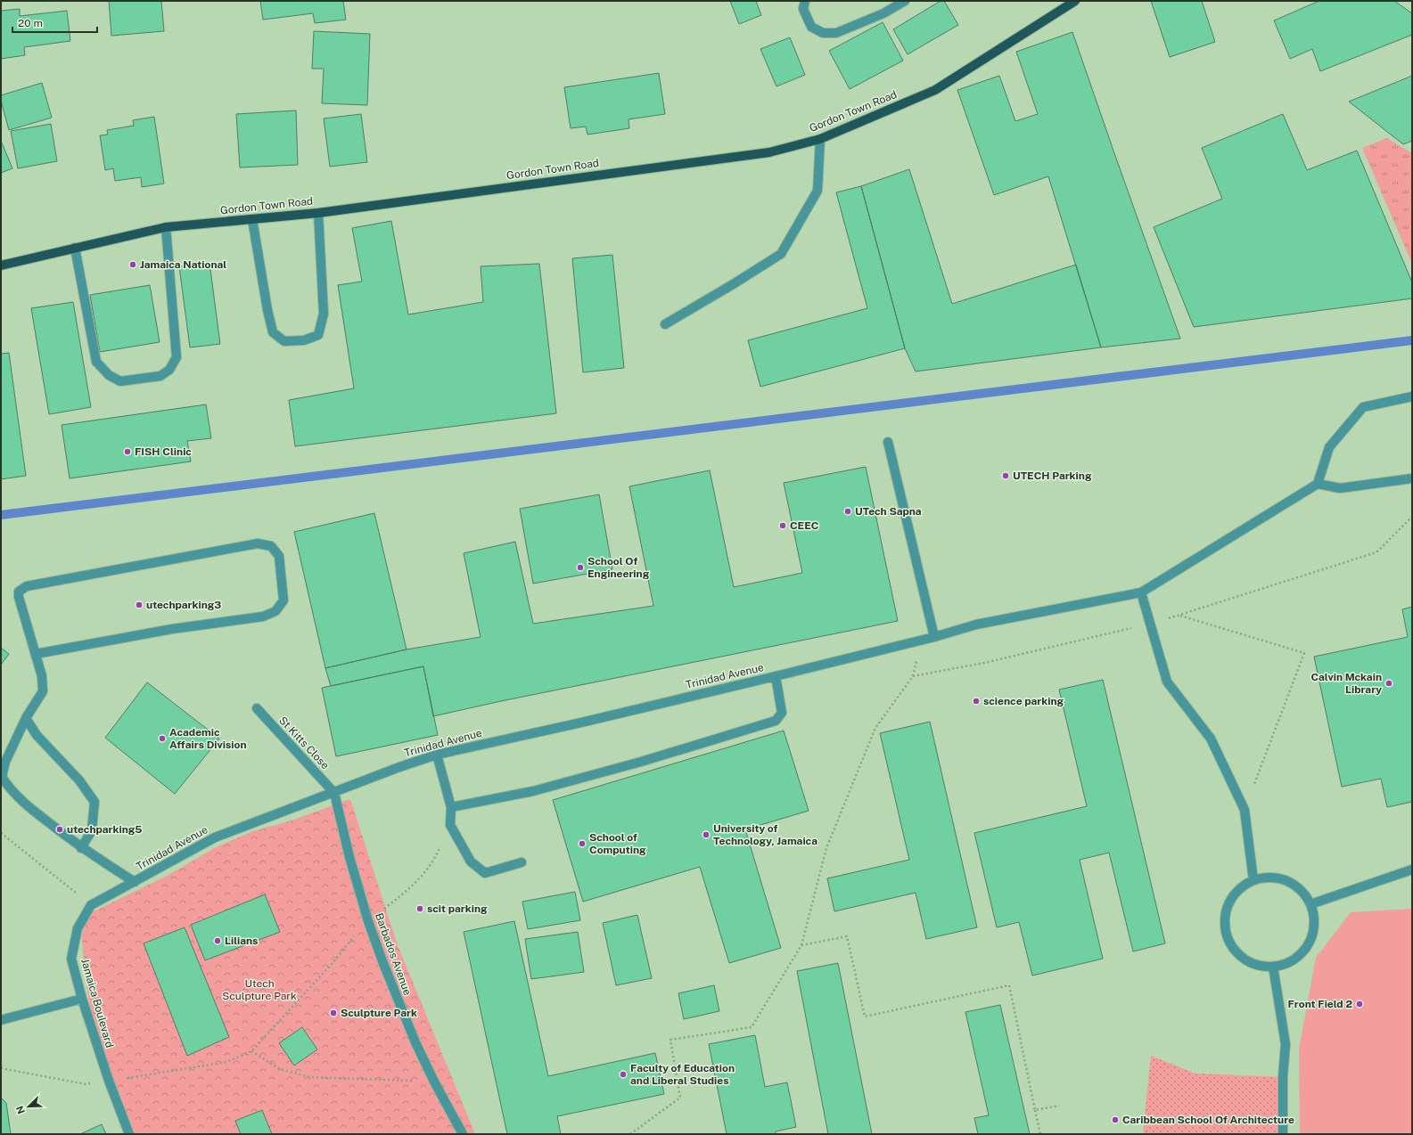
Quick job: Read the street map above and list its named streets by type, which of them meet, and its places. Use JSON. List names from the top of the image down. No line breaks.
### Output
{"streets":{"main road":["Gordon Town Road"],"street":["Trinidad Avenue","St Kitts Close","Barbados Avenue","Jamaica Boulevard"]},"crossings":[["Trinidad Avenue","St Kitts Close"],["Trinidad Avenue","Barbados Avenue"],["St Kitts Close","Barbados Avenue"]],"parks":["Utech Sculpture Park"],"places":["Jamaica National","FISH Clinic","UTECH Parking","UTech Sapna","CEEC","School Of Engineering","utechparking3","Calvin Mckain Library","science parking","Academic Affairs Division","utechparking5","University of Technology, Jamaica","School of Computing","scit parking","Lilians","Front Field 2","Sculpture Park","Faculty of Education and Liberal Studies","Caribbean School Of Architecture"],"scale_bar":"20 m","north":"bottom left"}
